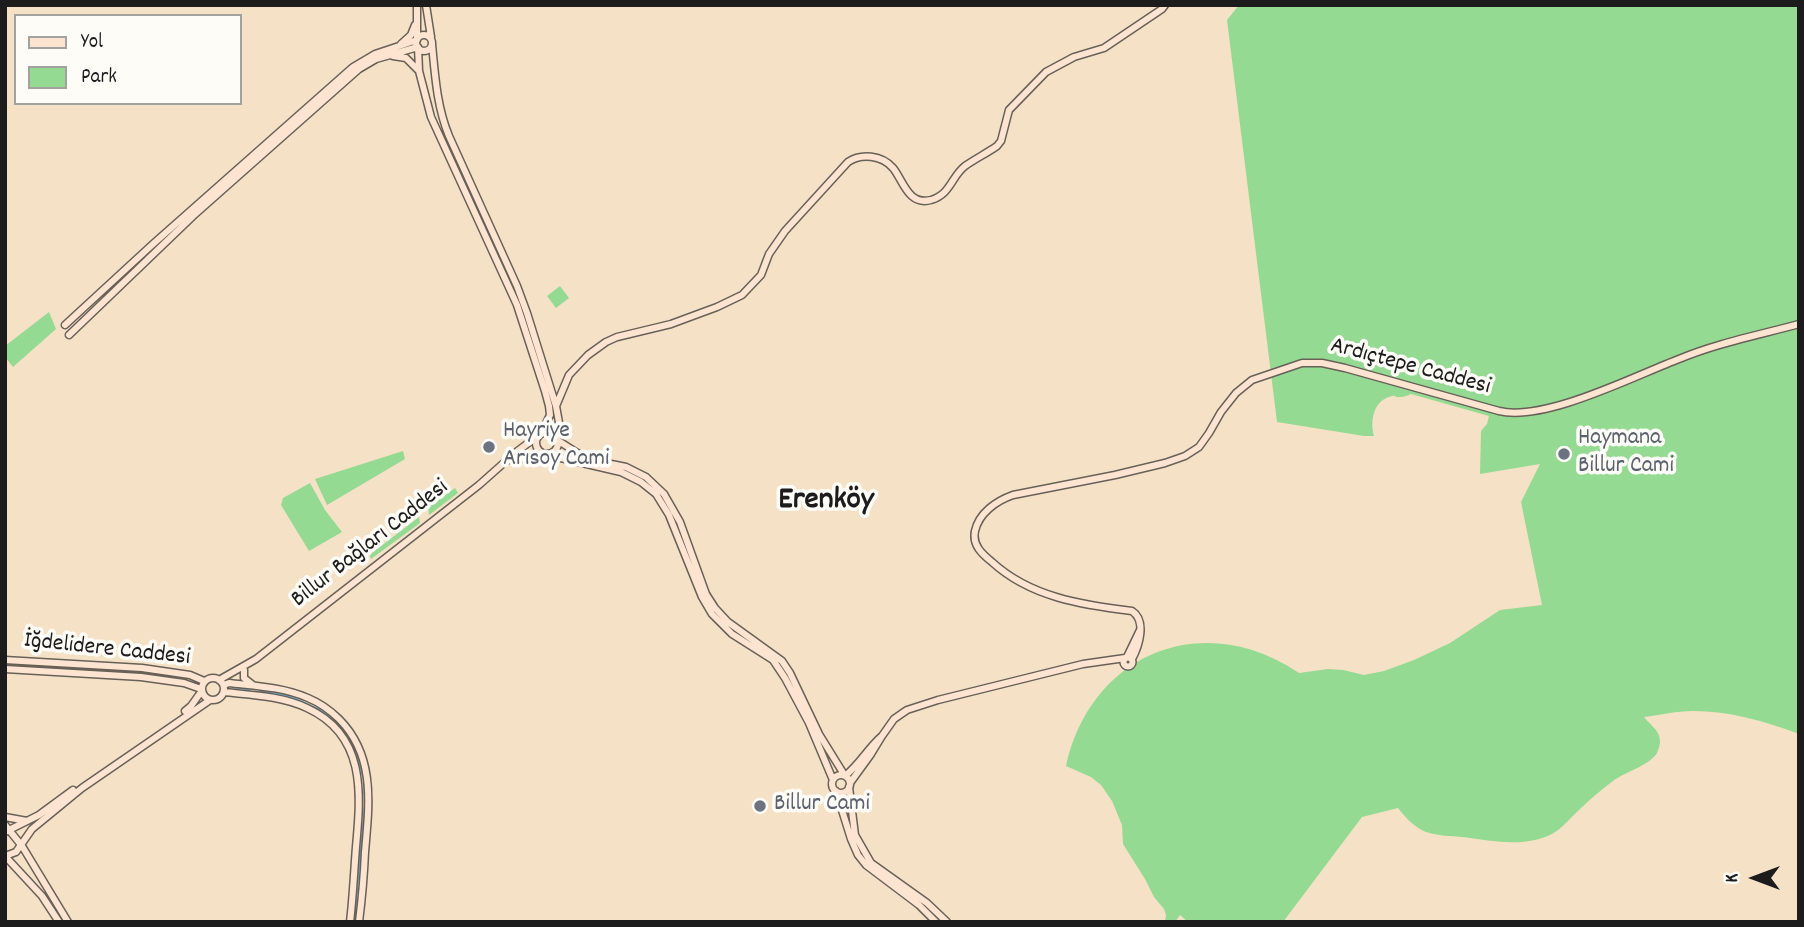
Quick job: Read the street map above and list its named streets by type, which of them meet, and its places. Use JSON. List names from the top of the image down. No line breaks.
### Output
{"streets":{"street":["Ardıçtepe Caddesi","Billur Bağları Caddesi","İğdelidere Caddesi"]},"districts":["Erenköy"],"places":["Hayriye Arısoy Cami","Haymana Billur Cami","Billur Cami"],"legend":["Yol","Park"],"north":"left"}
